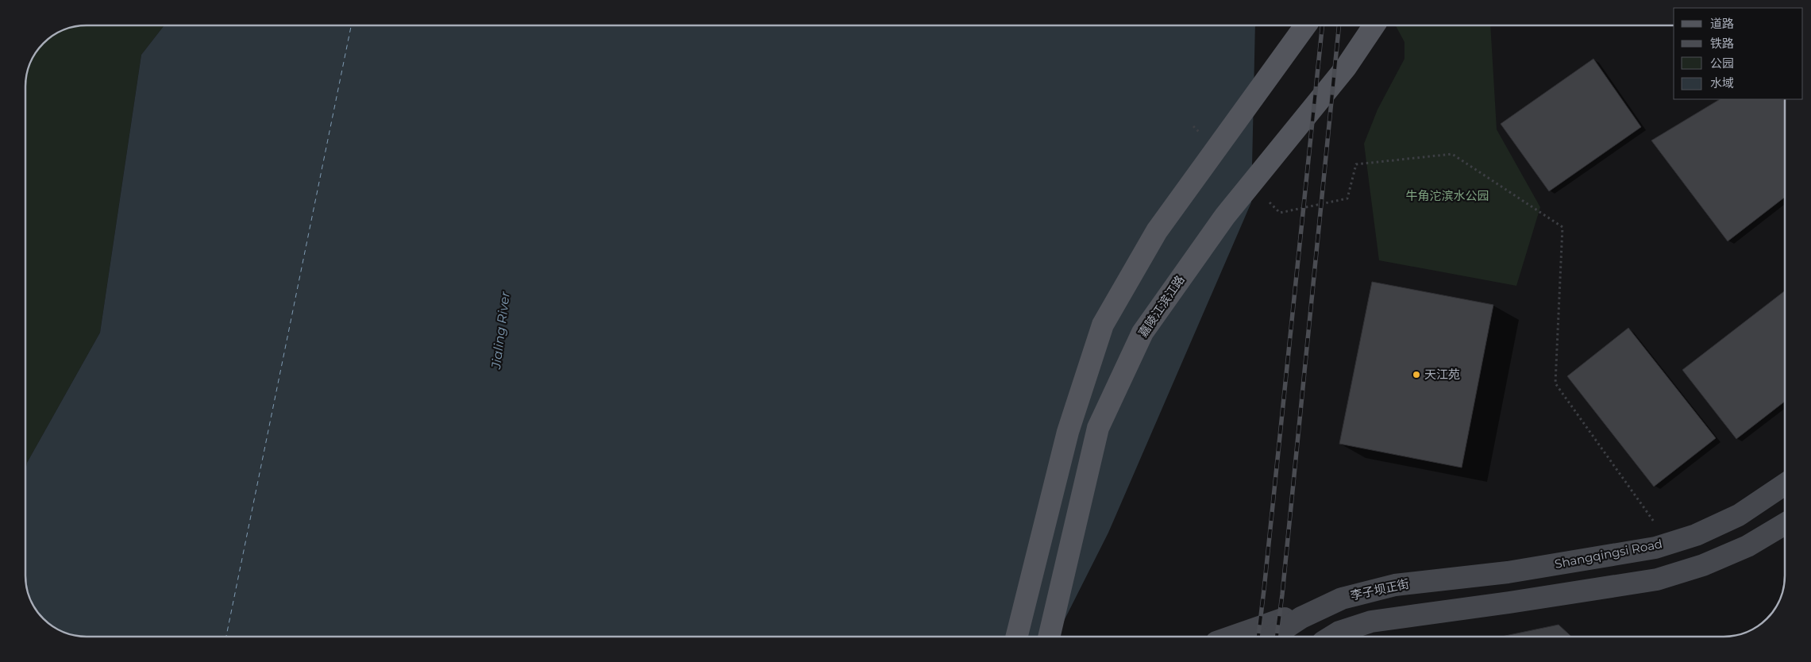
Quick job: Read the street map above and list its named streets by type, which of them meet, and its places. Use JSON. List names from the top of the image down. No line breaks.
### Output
{"streets":{"main road":["嘉陵江滨江路","Shangqingsi Road","李子坝正街"]},"crossings":[["Shangqingsi Road","李子坝正街"]],"water":["Jialing River"],"parks":["牛角沱滨水公园"],"places":["天江苑"],"legend":["道路","铁路","公园","水域"]}
